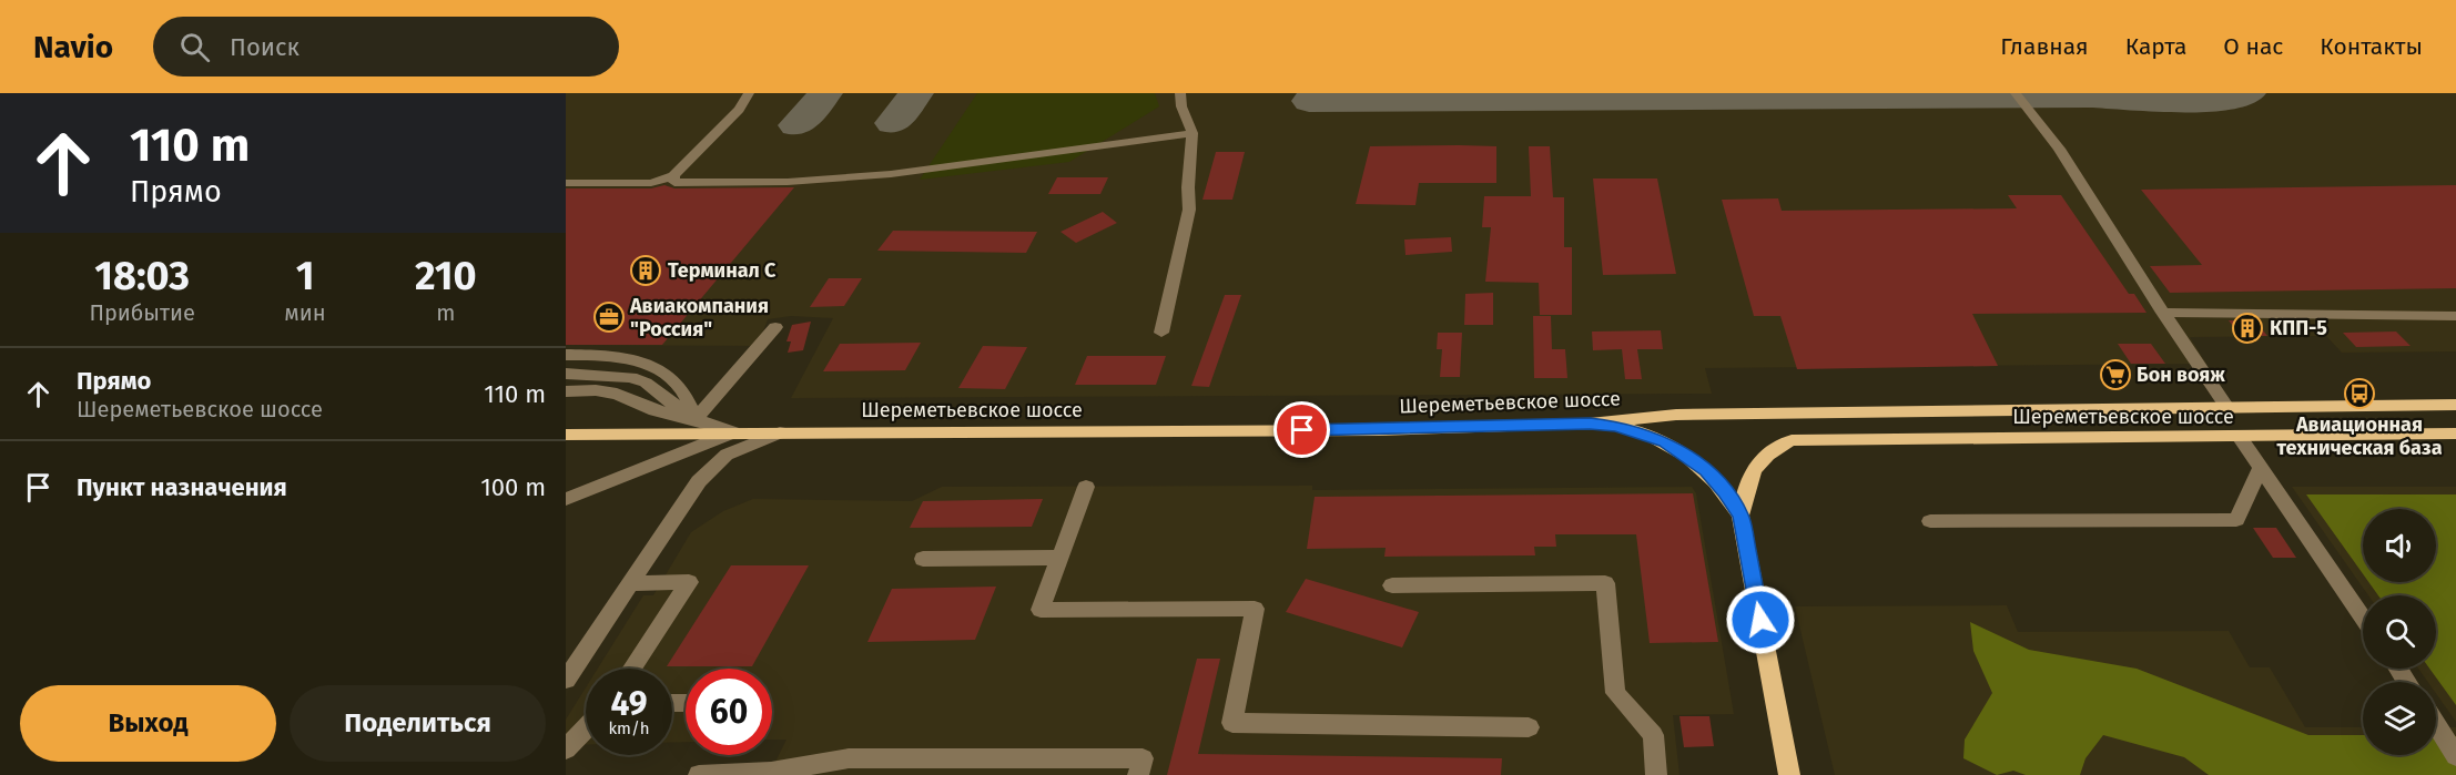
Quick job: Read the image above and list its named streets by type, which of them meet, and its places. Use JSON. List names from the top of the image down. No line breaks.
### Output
{"streets":{"main road":["Шереметьевское шоссе"]},"places":{"building":["Терминал C","КПП-5"],"office":["Авиакомпания \"Россия\""],"supermarket":["Бон вояж"],"bus stop":["Авиационная техническая база"]},"page":{"header":"Navio","search":"Поиск","nav":["Главная","Карта","О нас","Контакты"],"turn":["110 m","Прямо"],"eta":["18:03","Прибытие","1","мин","210","m"],"list":[{"name":"Прямо","note":"Шереметьевское шоссе","value":"110 m"},{"name":"Пункт назначения","value":"100 m"}],"speed":"49 km/h","limit":"60","buttons":["Выход","Поделиться"]}}
